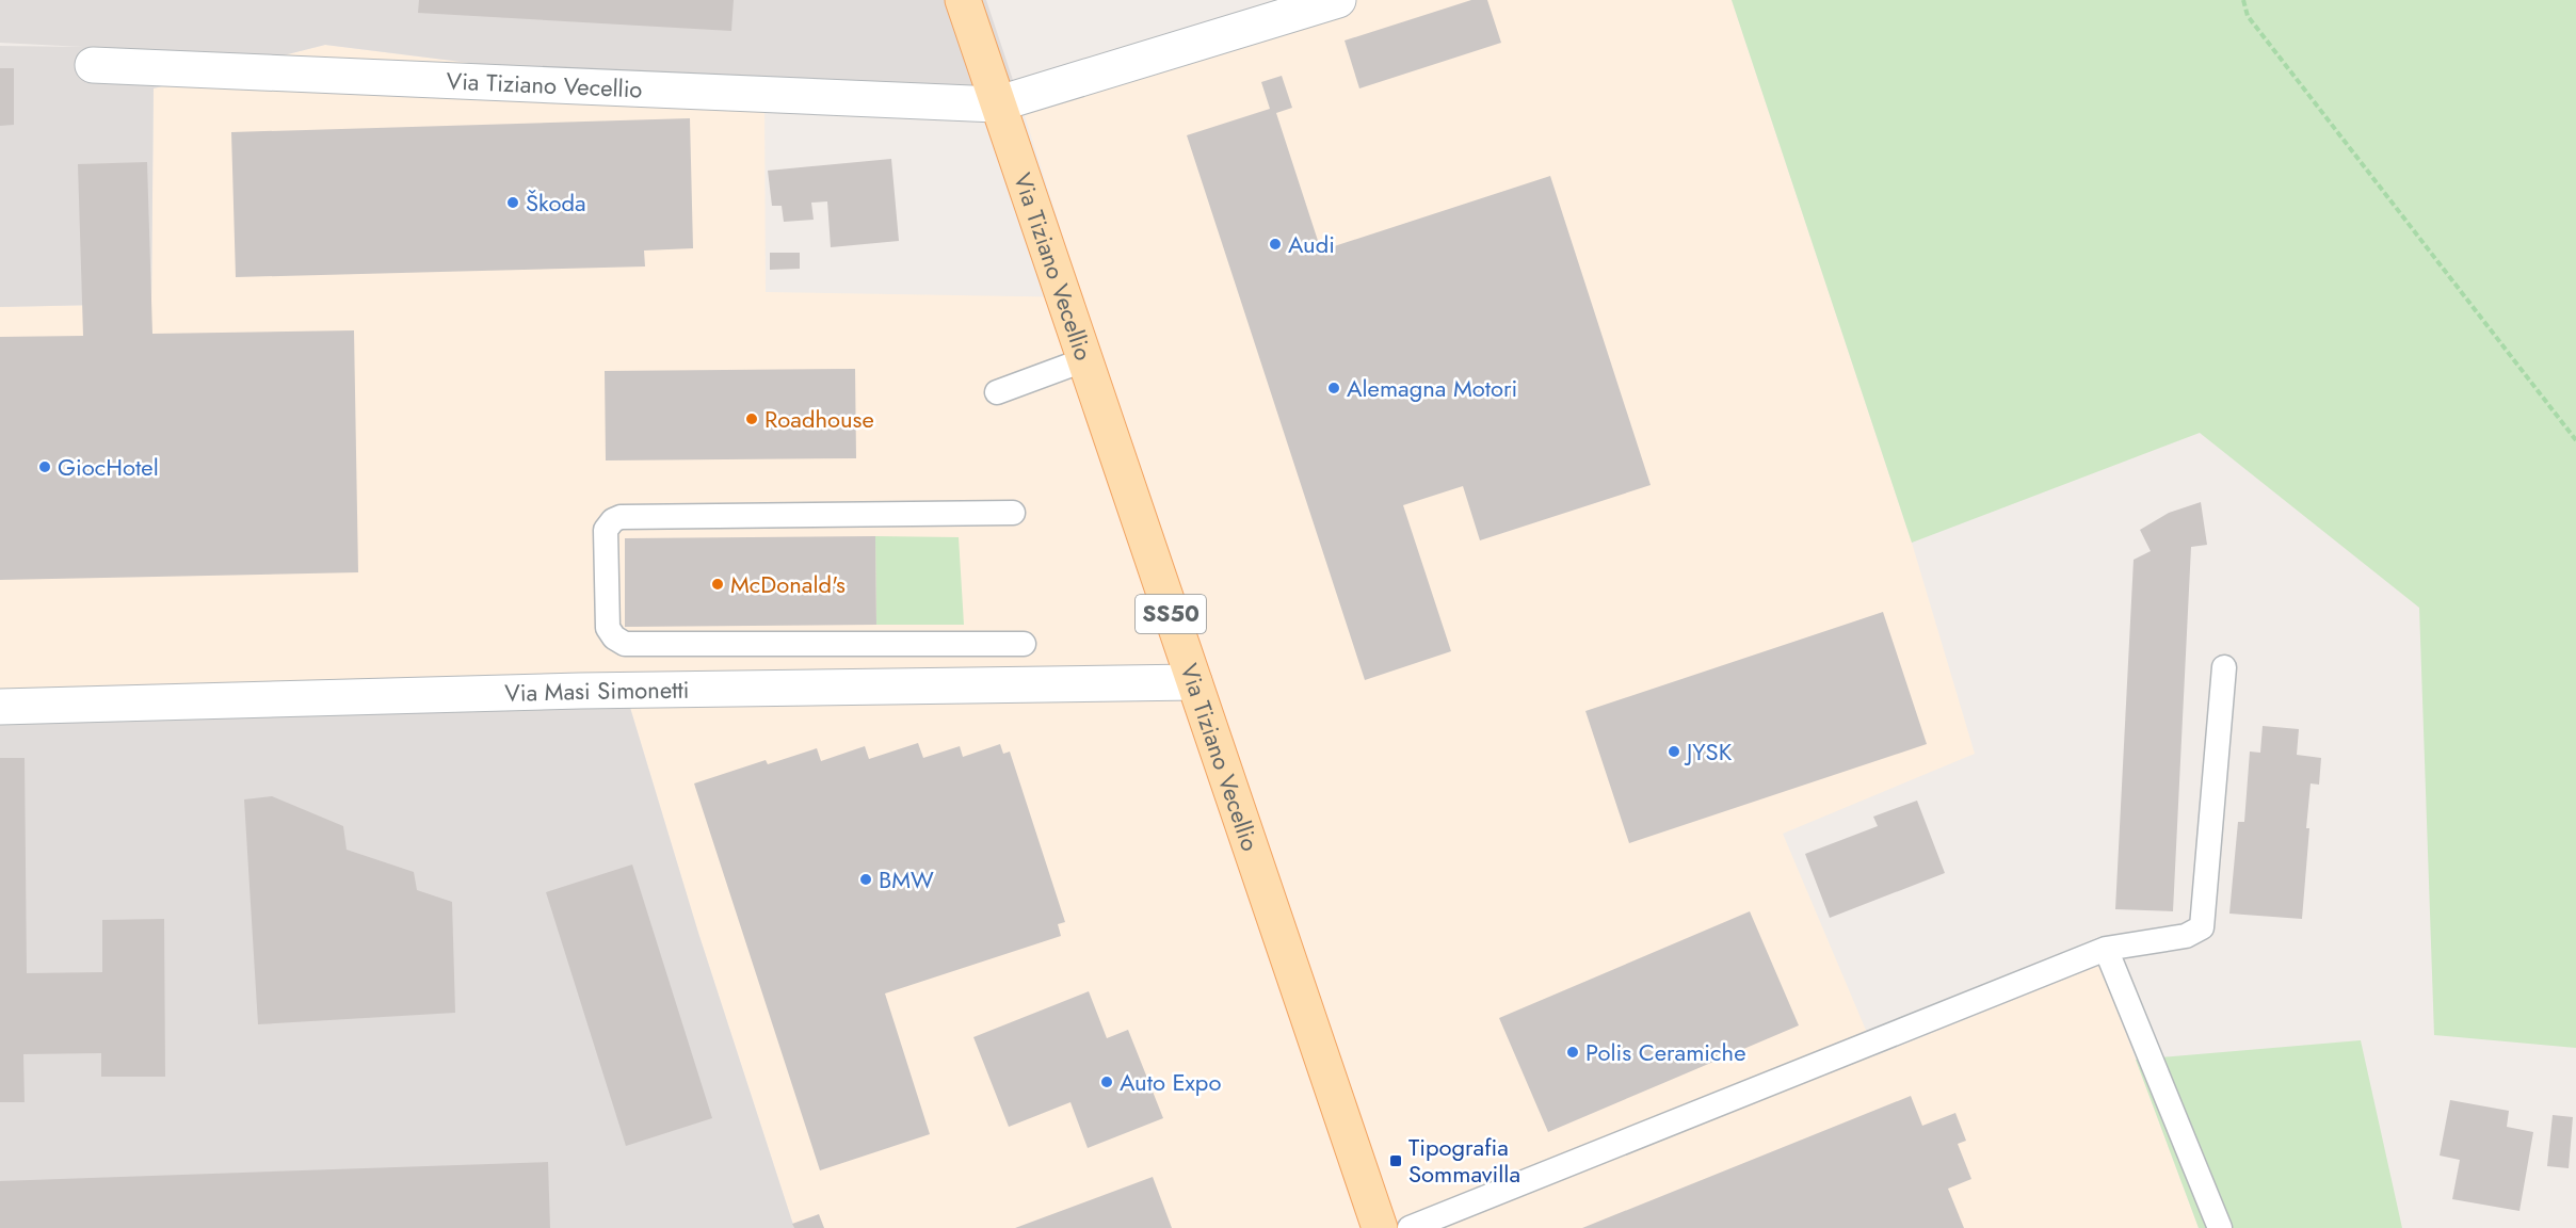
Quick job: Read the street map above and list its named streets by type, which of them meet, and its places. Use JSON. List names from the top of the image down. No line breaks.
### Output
{"streets":{"main road":["Via Tiziano Vecellio","SS50"],"street":["Via Masi Simonetti"]},"crossings":[["Via Tiziano Vecellio","Via Masi Simonetti"]],"places":{"other":["Škoda","Audi","Alemagna Motori","Roadhouse","GiocHotel","McDonald's","JYSK","BMW","Polis Ceramiche","Auto Expo"],"transit":["Tipografia Sommavilla"]}}
